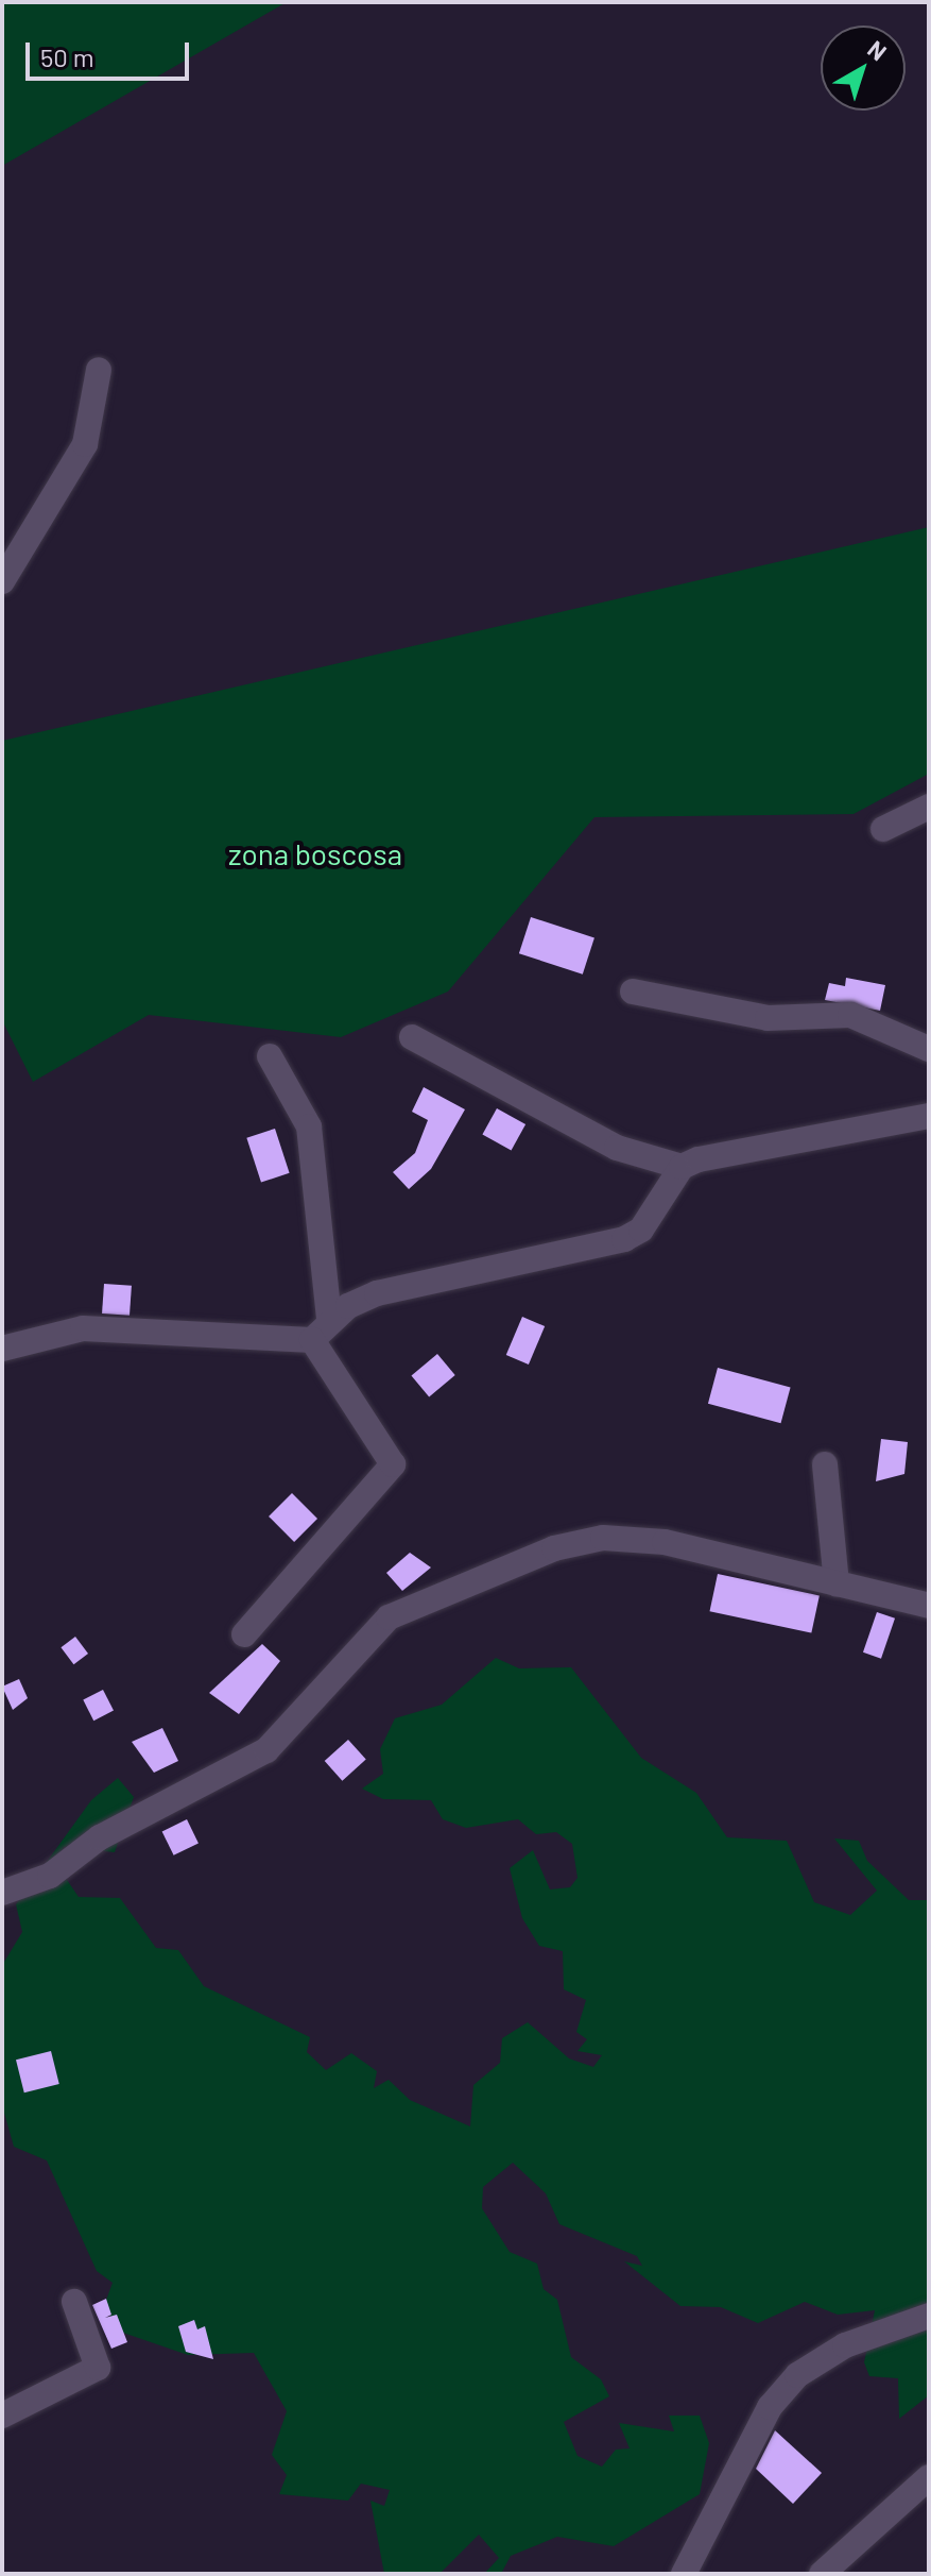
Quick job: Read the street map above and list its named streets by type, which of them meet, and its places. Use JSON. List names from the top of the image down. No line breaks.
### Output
{"parks":["zona boscosa"],"scale_bar":"50 m","north":"top right"}
